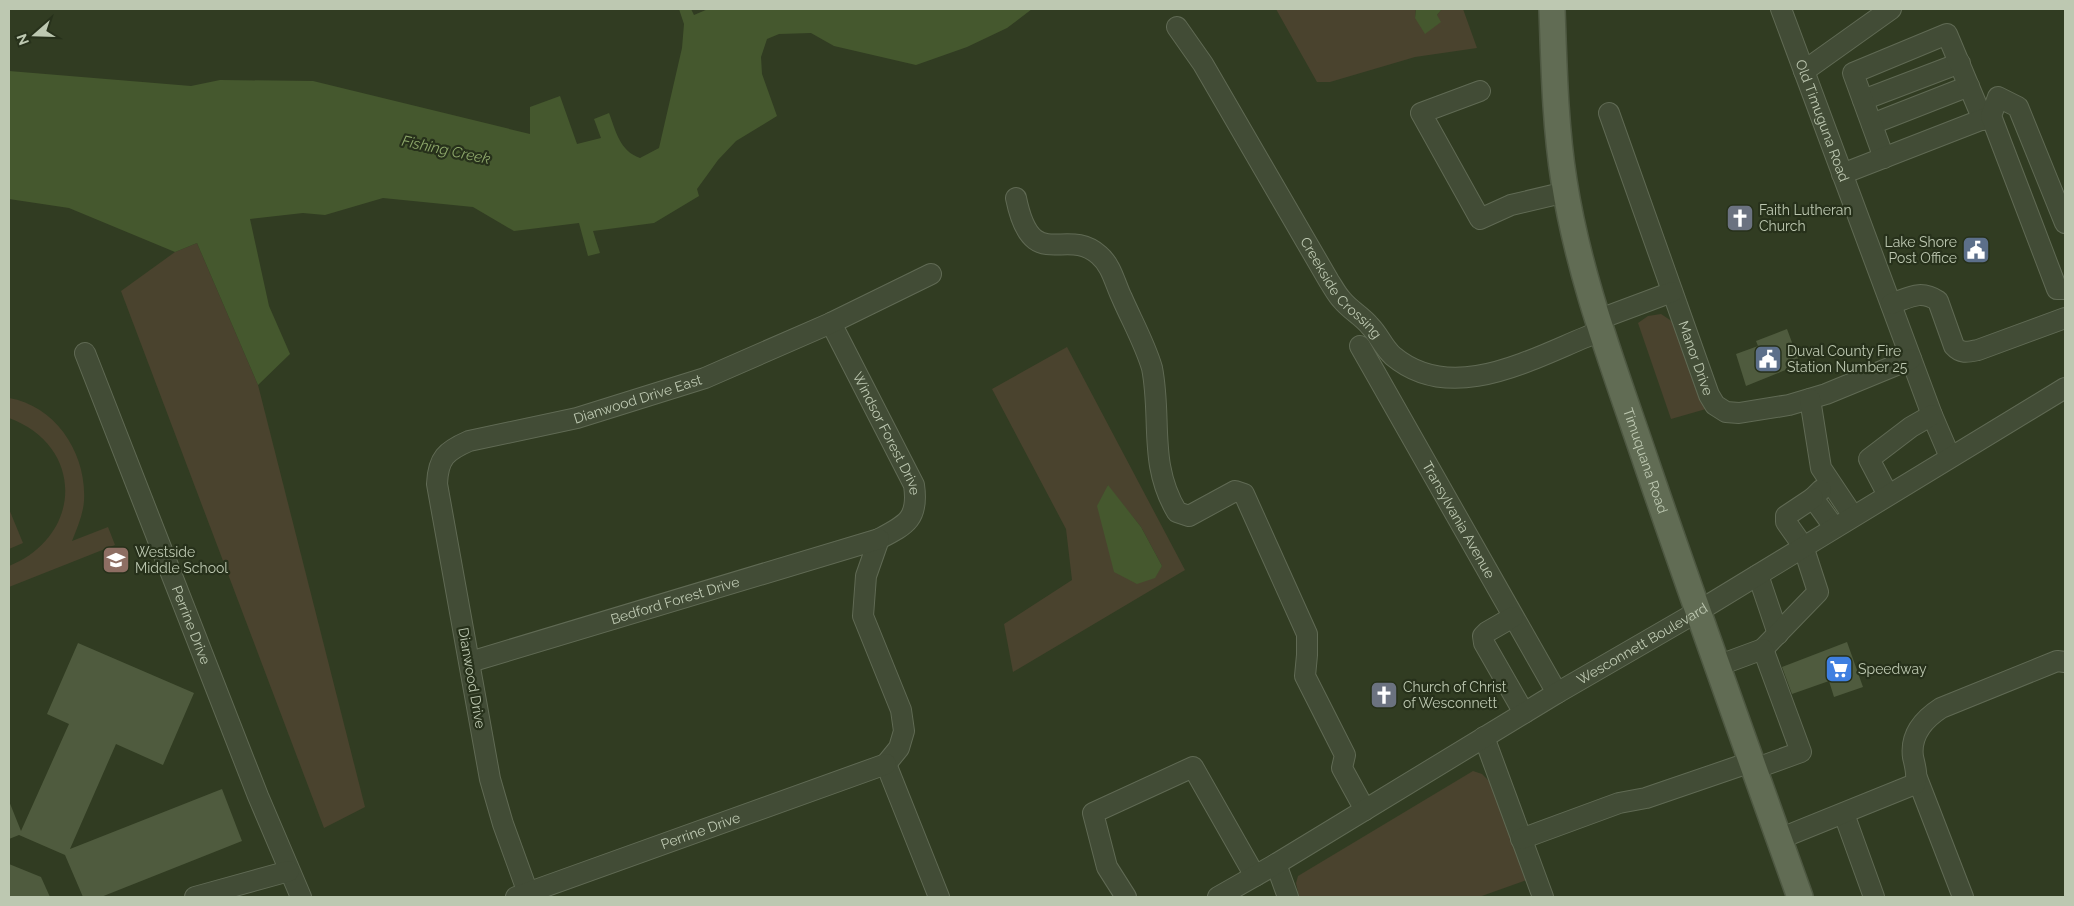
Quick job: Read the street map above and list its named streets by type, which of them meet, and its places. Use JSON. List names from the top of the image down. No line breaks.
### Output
{"streets":{"main road":["Timuquana Road"],"street":["Old Timuguna Road","Creekside Crossing","Manor Drive","Dianwood Drive East","Windsor Forest Drive","Transylvania Avenue","Bedford Forest Drive","Perrine Drive","Wesconnett Boulevard","Dianwood Drive"]},"crossings":[["Old Timuguna Road","Manor Drive"],["Old Timuguna Road","Wesconnett Boulevard"],["Creekside Crossing","Manor Drive"],["Creekside Crossing","Timuquana Road"],["Dianwood Drive East","Windsor Forest Drive"],["Dianwood Drive East","Dianwood Drive"],["Windsor Forest Drive","Bedford Forest Drive"],["Timuquana Road","Wesconnett Boulevard"],["Transylvania Avenue","Wesconnett Boulevard"],["Bedford Forest Drive","Dianwood Drive"],["Perrine Drive","Dianwood Drive"]],"water":["Fishing Creek"],"places":{"church":["Faith Lutheran Church","Church of Christ of Wesconnett"],"public building":["Lake Shore Post Office","Duval County Fire Station Number 25"],"school or university":["Westside Middle School"],"supermarket":["Speedway"]},"north":"left"}
